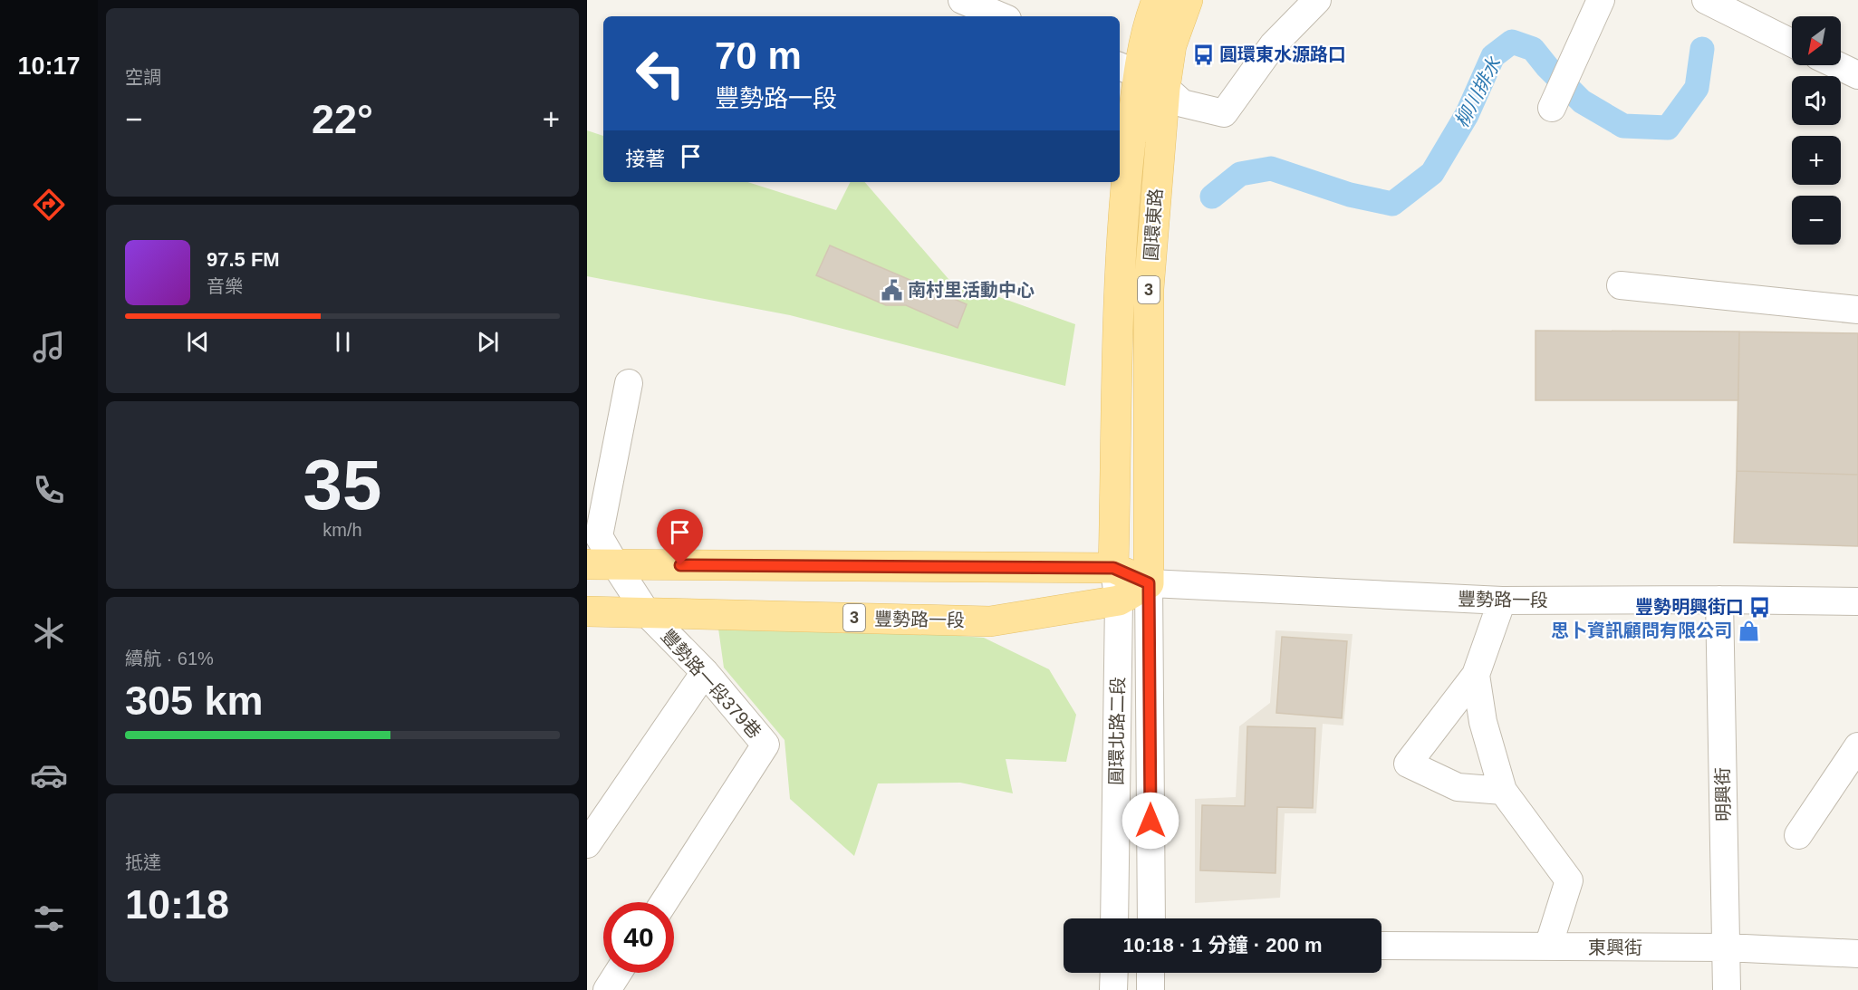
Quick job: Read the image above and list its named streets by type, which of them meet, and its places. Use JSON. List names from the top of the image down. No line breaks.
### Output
{"streets":{"main road":["圓環東路","3","豐勢路一段"],"street":["豐勢路一段379巷","圓環北路二段","明興街","東興街"]},"crossings":[["圓環東路","豐勢路一段"],["圓環東路","圓環北路二段"],["豐勢路一段","豐勢路一段379巷"],["豐勢路一段","圓環北路二段"],["豐勢路一段","明興街"],["明興街","東興街"]],"water":["柳川排水"],"places":{"bus stop":["圓環東水源路口","豐勢明興街口"],"public building":["南村里活動中心"],"shop":["思卜資訊顧問有限公司"]},"north":"bottom left","page":{"tabs":"10:17","tile":["空調",["35","km/h"],["續航 · 61%","305 km"],["抵達","10:18"]],"map_buttons":["+","−"],"turn":["70 m","豐勢路一段"],"heat":["−","22°","+"],"then":"接著","song":["97.5 FM","音樂"],"limit":"40","trip":"10:18 · 1 分鐘 · 200 m"}}
